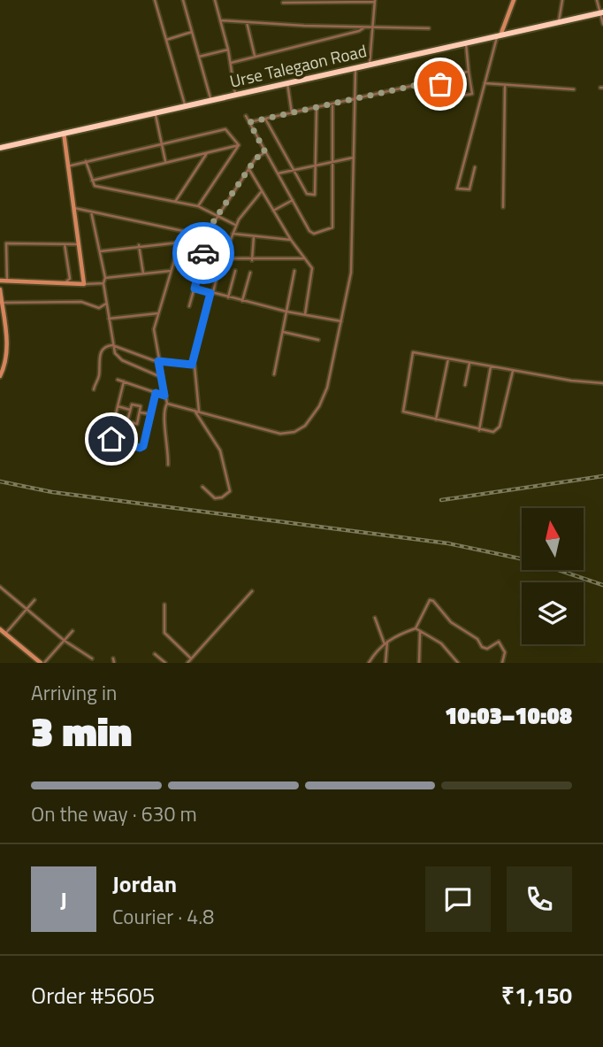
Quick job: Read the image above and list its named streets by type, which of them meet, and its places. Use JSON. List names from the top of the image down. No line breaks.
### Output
{"streets":{"highway":["Urse Talegaon Road"]},"north":"top","page":{"heading":["3 min","Arriving in","10:03–10:08"],"panel":["Jordan","Courier · 4.8","Order #5605","₹1,150"],"bar":"On the way · 630 m","round":"J"}}
